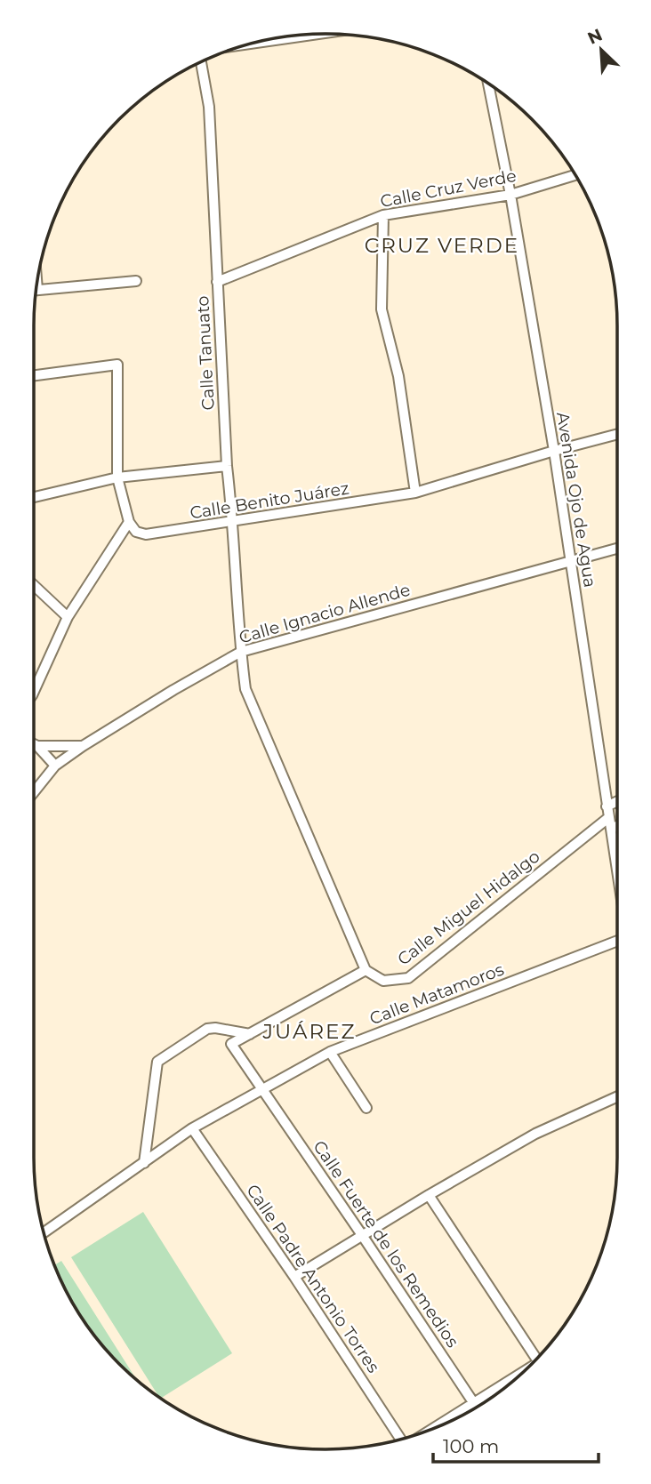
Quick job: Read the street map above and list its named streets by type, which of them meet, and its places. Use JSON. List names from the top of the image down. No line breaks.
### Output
{"streets":{"street":["Calle Cruz Verde","Calle Tanuato","Avenida Ojo de Agua","Calle Benito Juárez","Calle Ignacio Allende","Calle Miguel Hidalgo","Calle Matamoros","Calle Fuerte de los Remedios","Calle Padre Antonio Torres"]},"crossings":[["Calle Cruz Verde","Calle Tanuato"],["Calle Cruz Verde","Avenida Ojo de Agua"],["Calle Tanuato","Calle Benito Juárez"],["Calle Tanuato","Calle Ignacio Allende"],["Calle Tanuato","Calle Miguel Hidalgo"],["Avenida Ojo de Agua","Calle Benito Juárez"],["Avenida Ojo de Agua","Calle Ignacio Allende"],["Avenida Ojo de Agua","Calle Miguel Hidalgo"],["Calle Matamoros","Calle Fuerte de los Remedios"]],"districts":["CRUZ VERDE","JUÁREZ"],"scale_bar":"100 m","north":"top left"}
